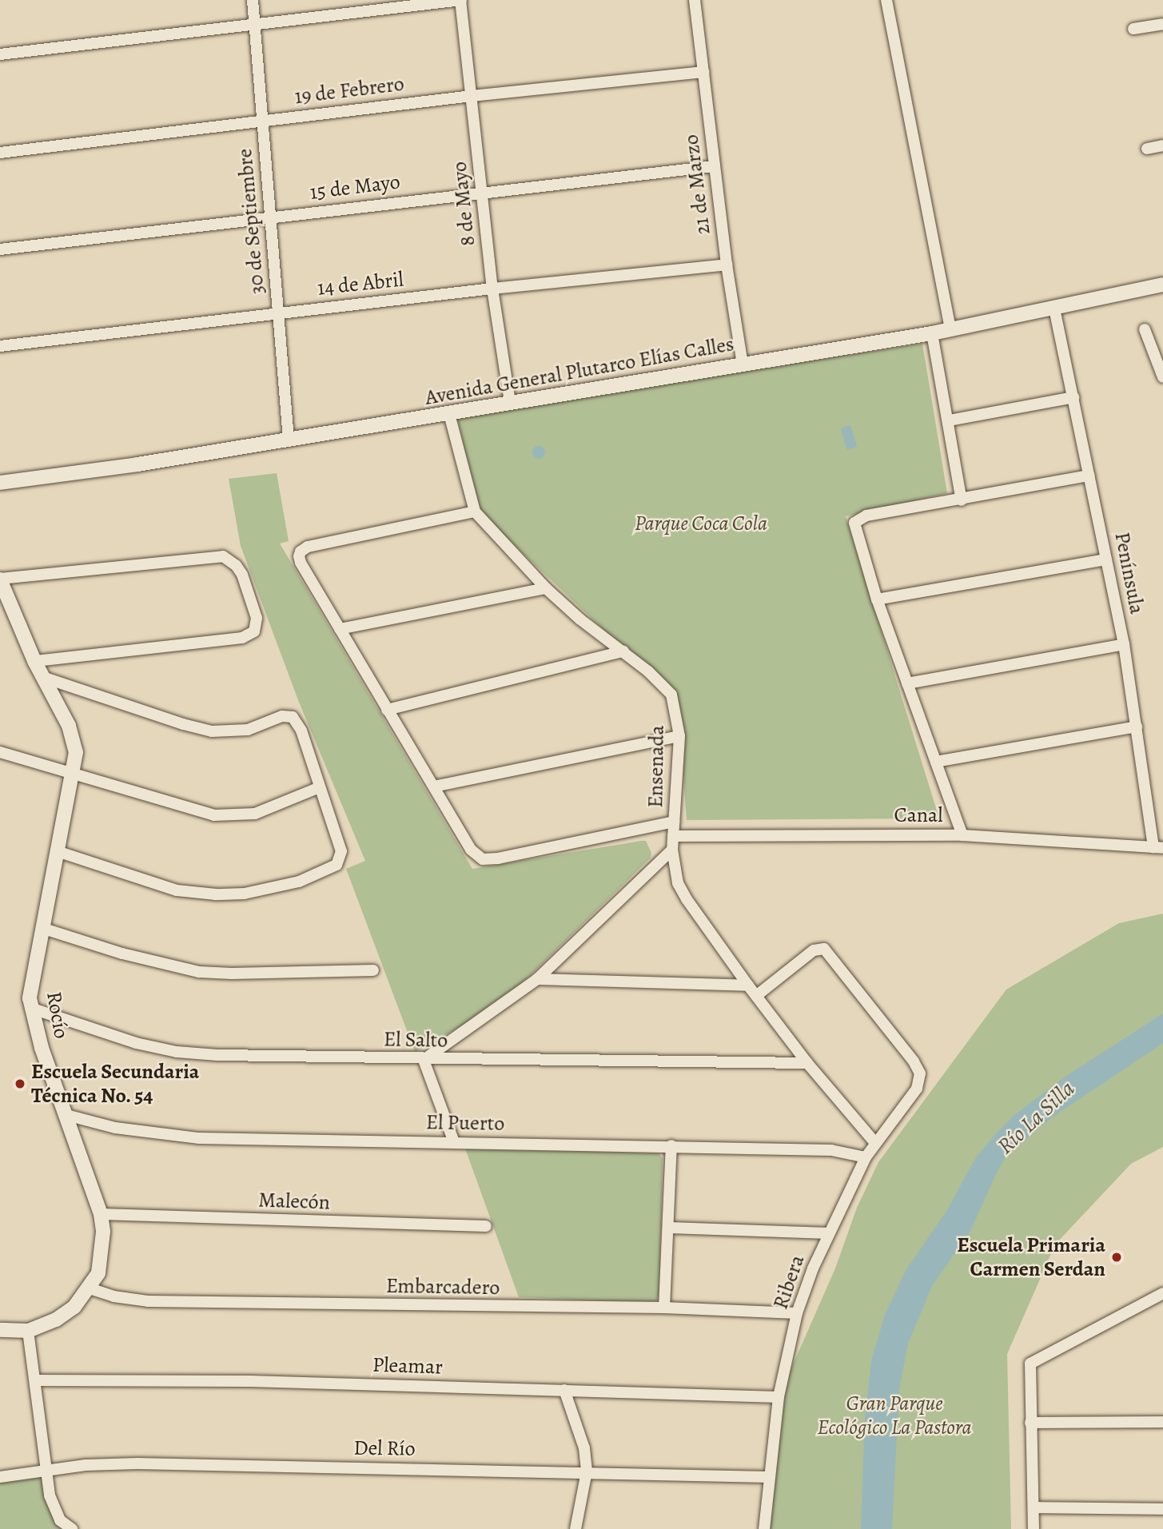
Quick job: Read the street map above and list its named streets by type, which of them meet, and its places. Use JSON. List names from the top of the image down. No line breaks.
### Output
{"streets":{"street":["19 de Febrero","21 de Marzo","15 de Mayo","8 de Mayo","30 de Septiembre","14 de Abril","Avenida General Plutarco Elías Calles","Península","Ensenada","Canal","Rocío","El Salto","El Puerto","Malecón","Ribera","Embarcadero","Pleamar","Del Río"]},"crossings":[["19 de Febrero","21 de Marzo"],["19 de Febrero","8 de Mayo"],["19 de Febrero","30 de Septiembre"],["21 de Marzo","15 de Mayo"],["21 de Marzo","14 de Abril"],["21 de Marzo","Avenida General Plutarco Elías Calles"],["15 de Mayo","8 de Mayo"],["15 de Mayo","30 de Septiembre"],["8 de Mayo","14 de Abril"],["8 de Mayo","Avenida General Plutarco Elías Calles"],["30 de Septiembre","14 de Abril"],["30 de Septiembre","Avenida General Plutarco Elías Calles"],["Avenida General Plutarco Elías Calles","Península"],["Avenida General Plutarco Elías Calles","Ensenada"],["Península","Canal"],["Ensenada","Canal"],["Ensenada","El Salto"],["Ensenada","Ribera"],["Rocío","El Salto"],["Rocío","El Puerto"],["Rocío","Malecón"],["Rocío","Embarcadero"],["El Puerto","Ribera"],["Ribera","Embarcadero"],["Ribera","Pleamar"],["Ribera","Del Río"]],"water":["Río La Silla"],"parks":["Parque Coca Cola","Gran Parque Ecológico La Pastora"],"places":["Escuela Secundaria Técnica No. 54","Escuela Primaria Carmen Serdan"]}
